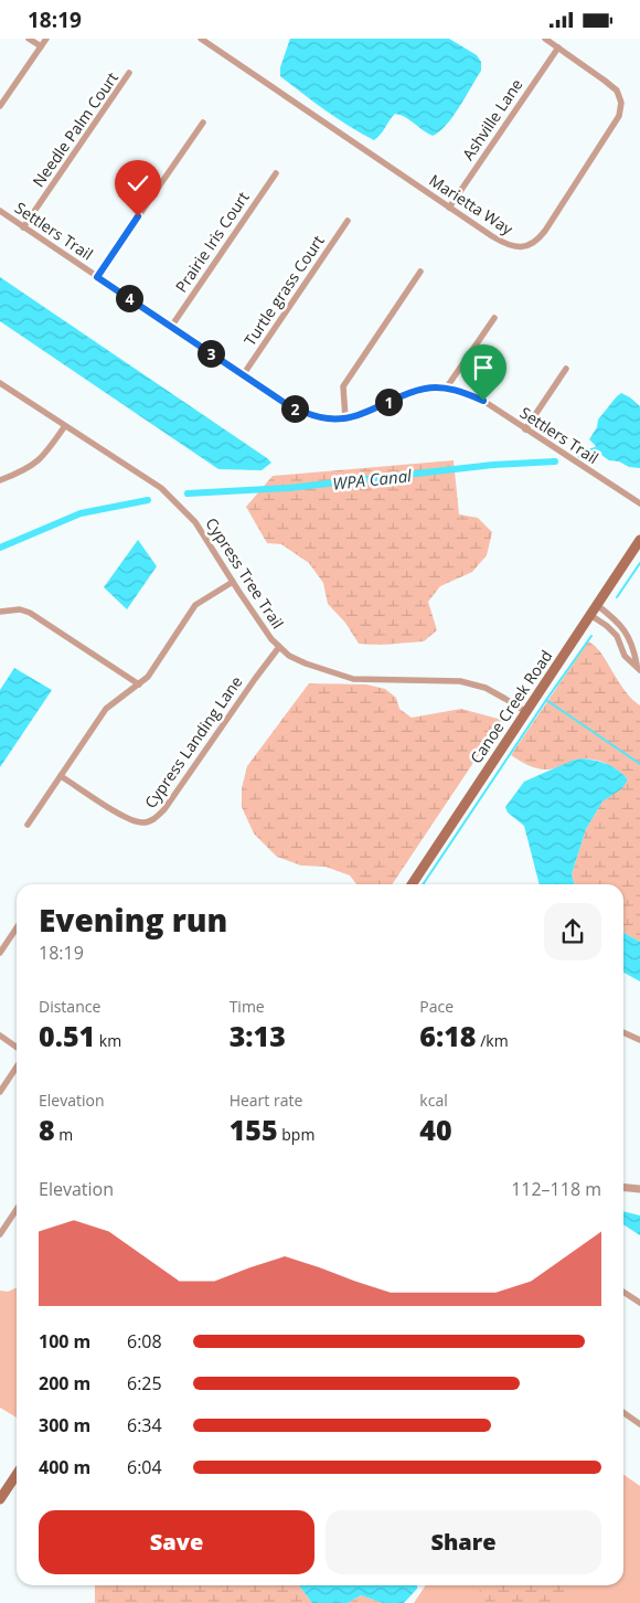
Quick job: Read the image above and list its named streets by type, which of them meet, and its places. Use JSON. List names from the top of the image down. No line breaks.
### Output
{"streets":{"main road":["Canoe Creek Road"],"street":["Ashville Lane","Needle Palm Court","Marietta Way","Settlers Trail","Prairie Iris Court","Turtle grass Court","Cypress Tree Trail","Cypress Landing Lane"]},"crossings":[["Ashville Lane","Marietta Way"],["Needle Palm Court","Settlers Trail"],["Settlers Trail","Prairie Iris Court"],["Settlers Trail","Turtle grass Court"],["Cypress Tree Trail","Canoe Creek Road"],["Cypress Tree Trail","Cypress Landing Lane"]],"water":["WPA Canal"],"page":{"status":"18:19","pins":["4","3","1","2"],"heading":["Evening run","18:19"],"stats":[["Distance","0.51 km"],["Time","3:13"],["Pace","6:18 /km"],["Elevation","8 m"],["Heart rate","155 bpm"],["kcal","40"]],"chart":["Elevation","112–118 m"],"list":[{"name":"100 m","note":"6:08"},{"name":"200 m","note":"6:25"},{"name":"300 m","note":"6:34"},{"name":"400 m","note":"6:04"}],"buttons":["Save","Share"]}}
